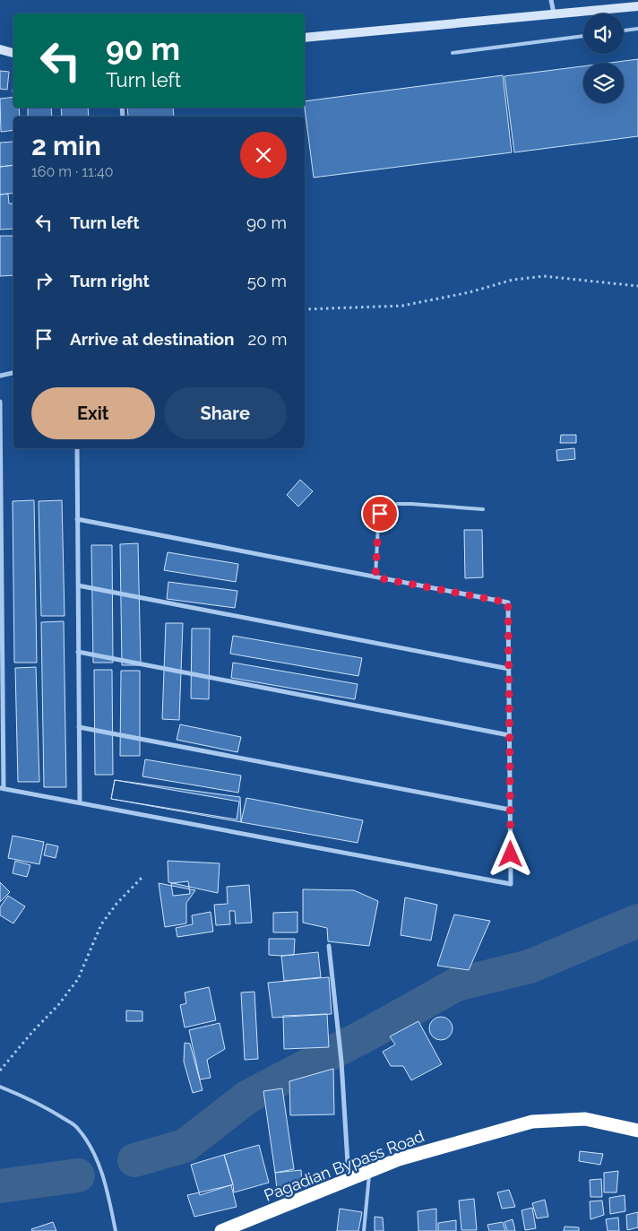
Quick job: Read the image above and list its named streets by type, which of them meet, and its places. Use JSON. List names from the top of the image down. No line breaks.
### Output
{"streets":{"highway":["Pagadian Bypass Road"]},"page":{"turn":["90 m","Turn left"],"heading":["2 min","160 m · 11:40"],"list":[{"name":"Turn left","value":"90 m"},{"name":"Turn right","value":"50 m"},{"name":"Arrive at destination","value":"20 m"}],"buttons":["Exit","Share"]}}
